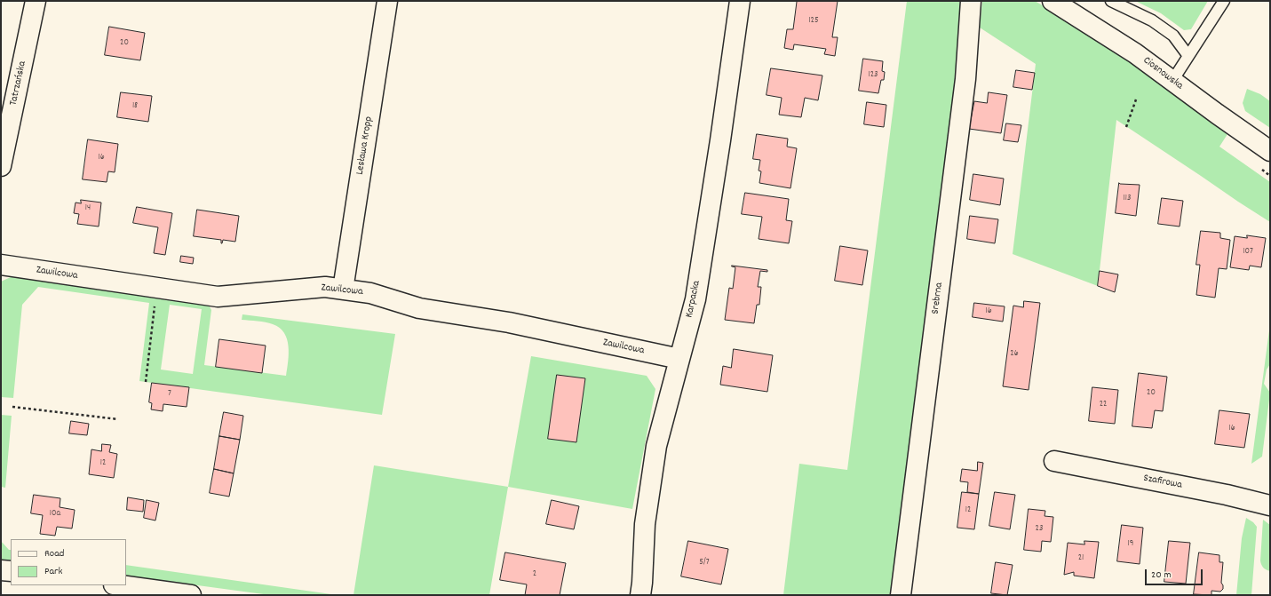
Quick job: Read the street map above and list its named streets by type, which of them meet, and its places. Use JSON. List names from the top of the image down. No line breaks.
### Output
{"streets":{"street":["Ciosnowska","Tatrzańska","Lesława Kropp","Zawilcowa","Srebrna","Karpacka","Szafirowa"]},"crossings":[["Lesława Kropp","Zawilcowa"],["Zawilcowa","Karpacka"]],"house_numbers":["125","20","123","18","16","113","14","107","16","26","20","7","22","16","12","12","10a","23","19","21","5/7","2"],"legend":["Road","Park"],"scale_bar":"20 m"}
